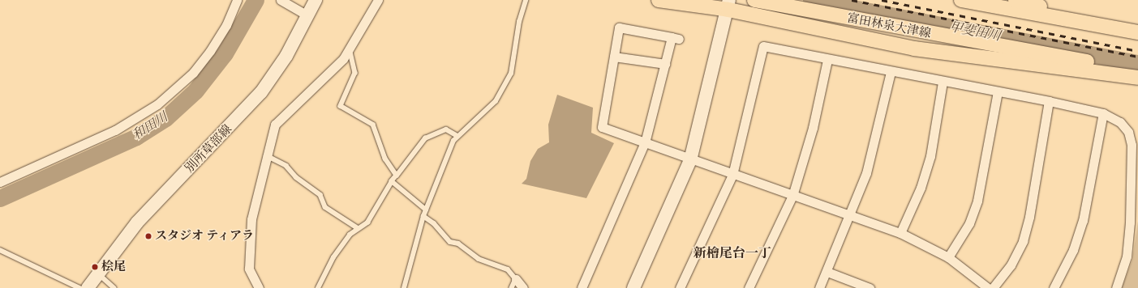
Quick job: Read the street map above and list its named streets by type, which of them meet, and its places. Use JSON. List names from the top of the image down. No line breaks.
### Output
{"streets":{"main road":["富田林泉大津線","別所草部線"]},"districts":["新檜尾台一丁"],"water":["甲斐田川","和田川"],"places":["スタジオ ティアラ","桧尾"]}
